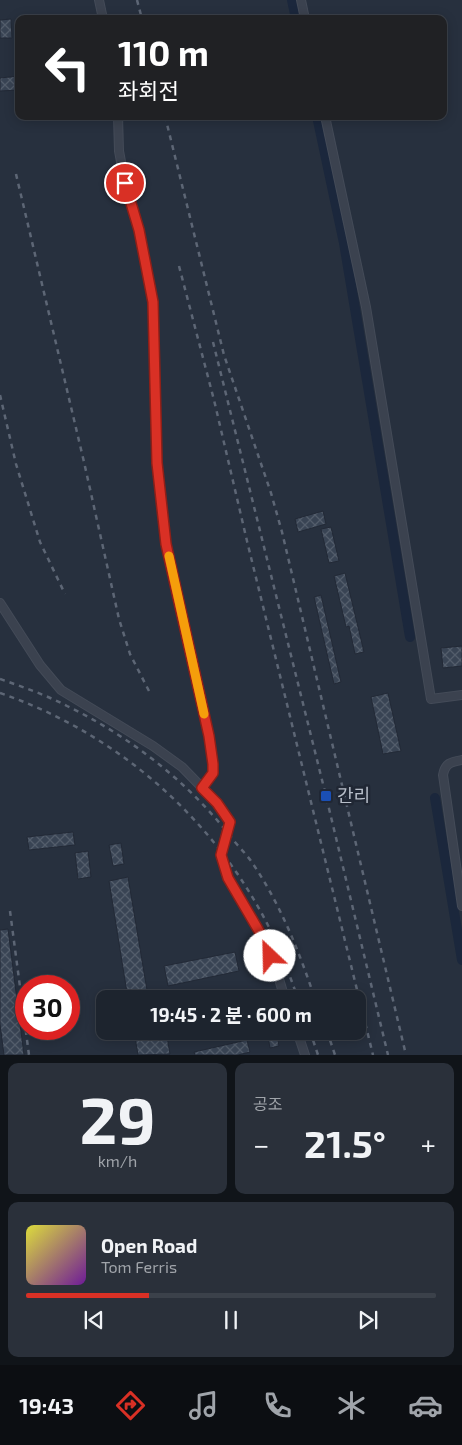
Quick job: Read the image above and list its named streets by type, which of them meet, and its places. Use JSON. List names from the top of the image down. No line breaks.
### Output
{"places":{"transit":["간리"]},"page":{"turn":["110 m","좌회전"],"limit":"30","trip":"19:45 · 2 분 · 600 m","tile":[["29","km/h"],"공조"],"heat":["−","21.5°","+"],"song":["Open Road","Tom Ferris"],"tabs":"19:43"}}
